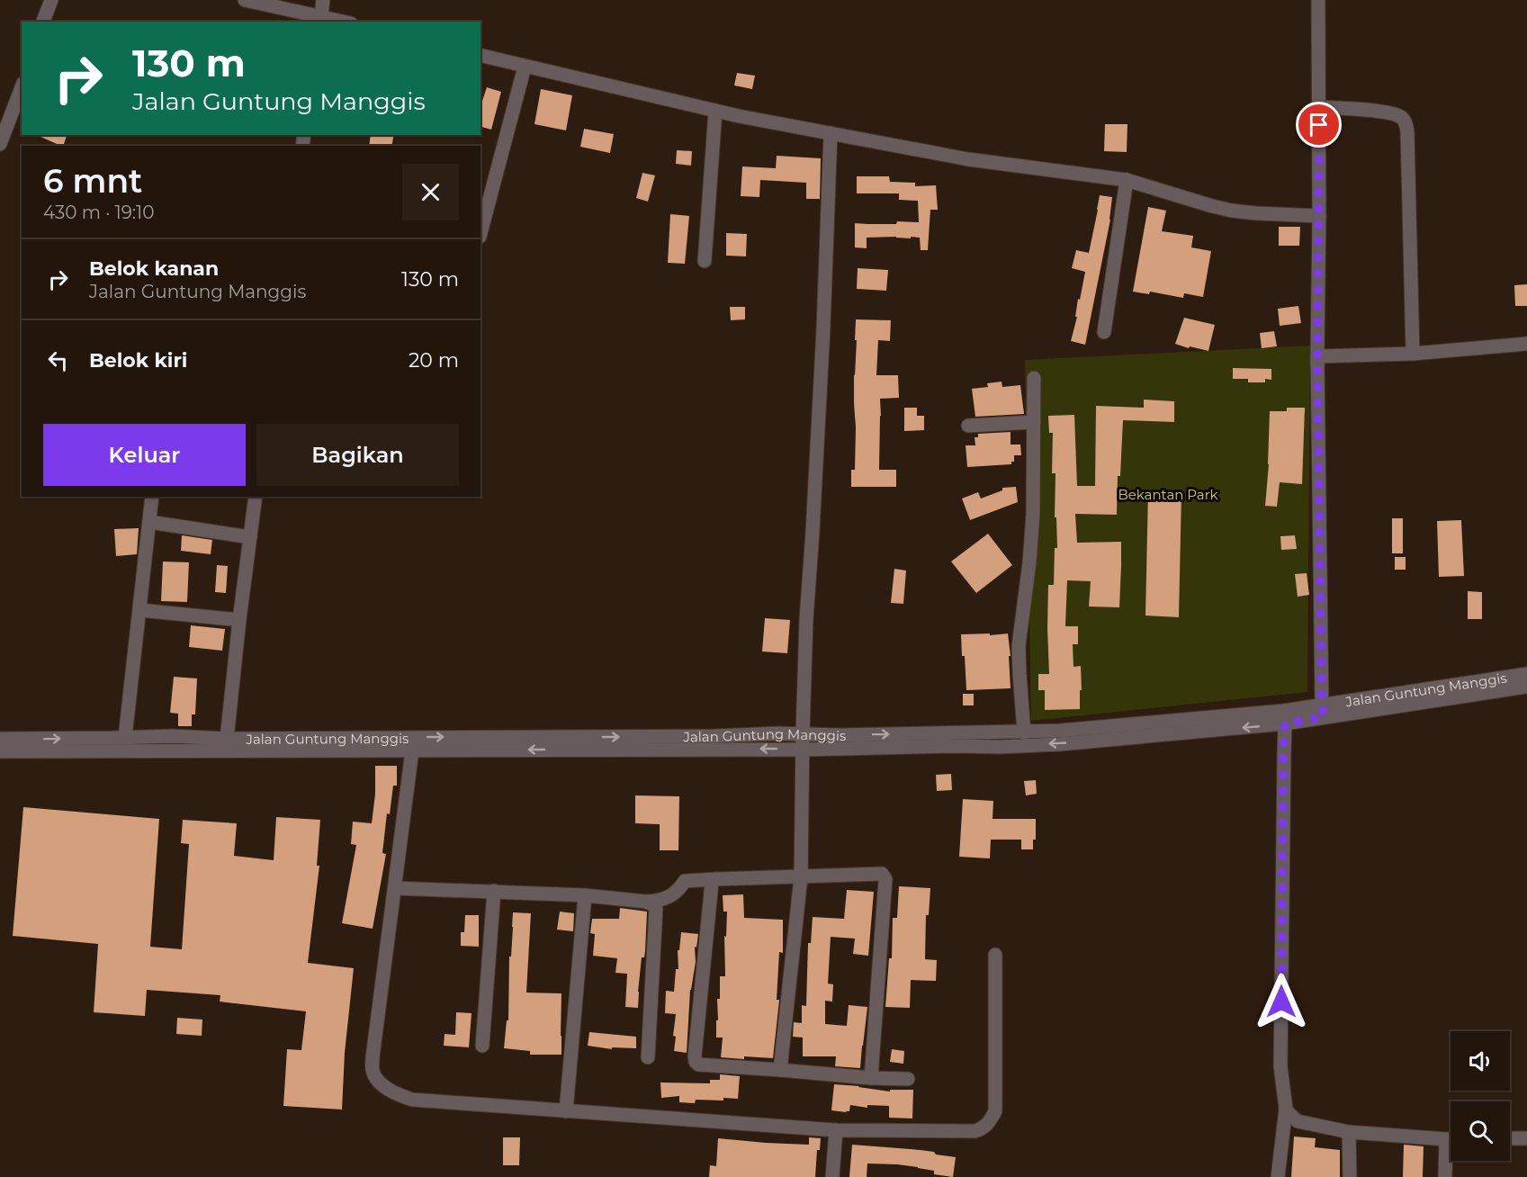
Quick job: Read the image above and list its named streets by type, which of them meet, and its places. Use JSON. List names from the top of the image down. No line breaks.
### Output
{"streets":{"street":["Jalan Guntung Manggis"]},"parks":["Bekantan Park"],"page":{"turn":["130 m","Jalan Guntung Manggis"],"heading":["6 mnt","430 m · 19:10"],"list":[{"name":"Belok kanan","note":"Jalan Guntung Manggis","value":"130 m"},{"name":"Belok kiri","value":"20 m"}],"buttons":["Keluar","Bagikan"]}}
